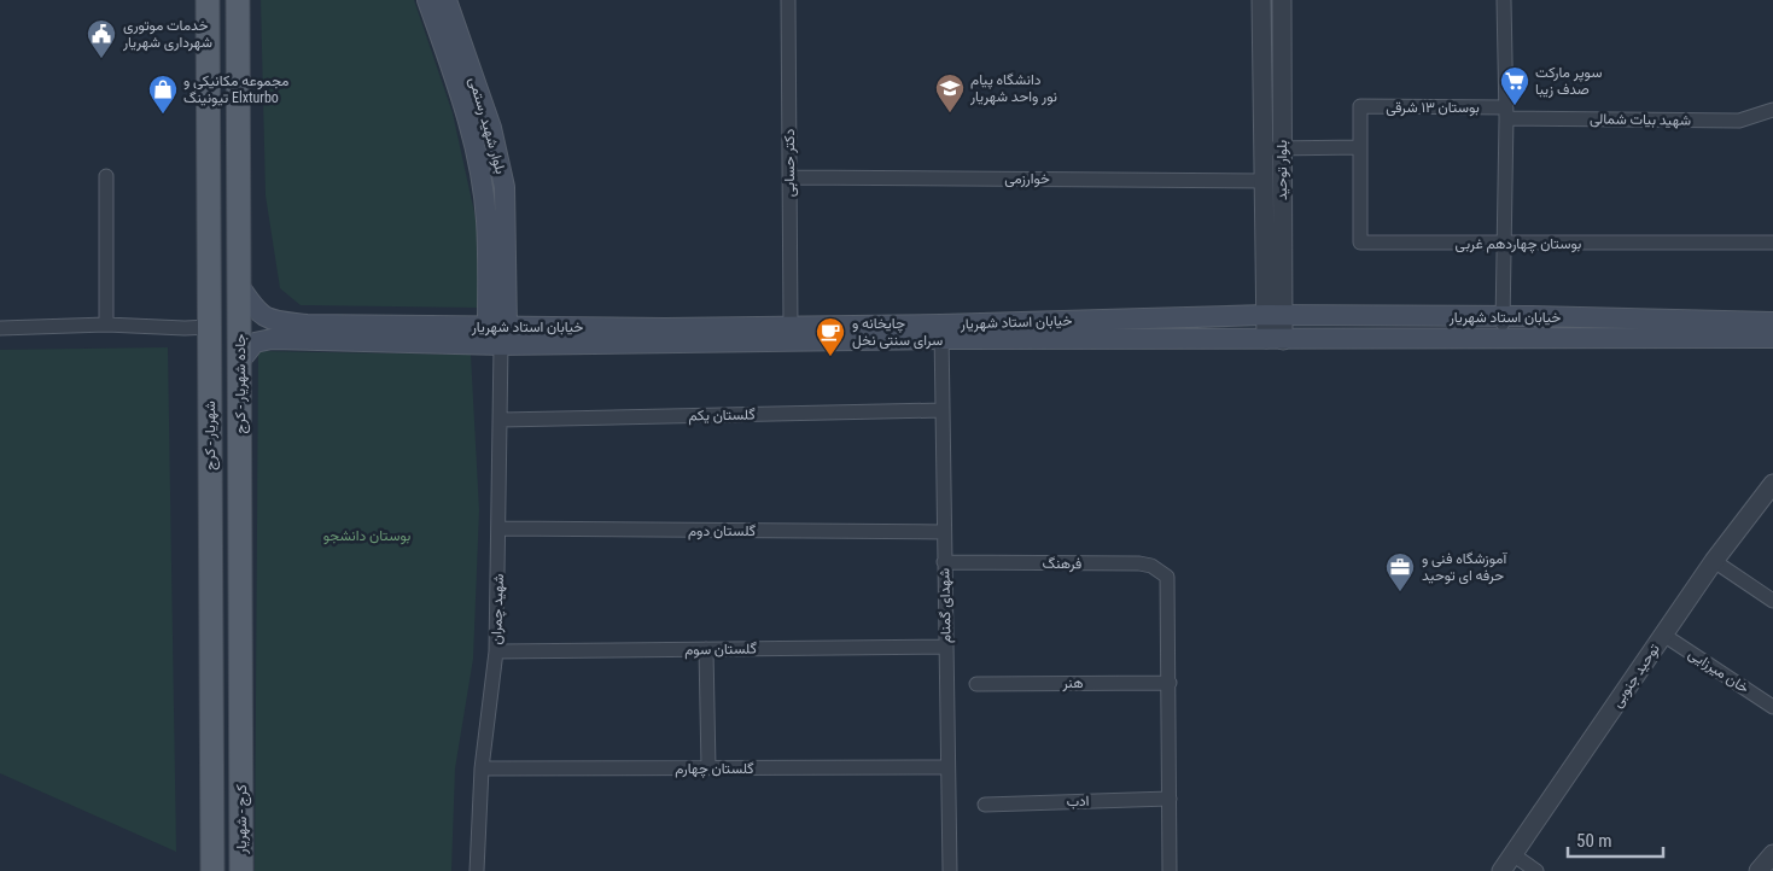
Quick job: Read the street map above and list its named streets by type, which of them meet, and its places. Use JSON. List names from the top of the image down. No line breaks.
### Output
{"streets":{"main road":["بلوار شهید رستمی","خیابان استاد شهریار","جاده شهریار - کرج","شهریار - کرج","کرج - شهریار"],"street":["بوستان ۱۳ شرقی","شهید بیات شمالی","دکتر حسابی","بلوار توحید","خوارزمی","بوستان چهاردهم غربی","گلستان یکم","گلستان دوم","فرهنگ","شهدای گمنام","شهید چمران","گلستان سوم","خان میرزایی","توحید جنوبی","هنر","گلستان چهارم","ادب"]},"crossings":[["بوستان ۱۳ شرقی","شهید بیات شمالی"],["بوستان ۱۳ شرقی","بوستان چهاردهم غربی"],["بلوار شهید رستمی","خیابان استاد شهریار"],["بلوار شهید رستمی","شهید چمران"],["دکتر حسابی","خوارزمی"],["دکتر حسابی","خیابان استاد شهریار"],["بلوار توحید","خوارزمی"],["بلوار توحید","خیابان استاد شهریار"],["خیابان استاد شهریار","جاده شهریار - کرج"],["خیابان استاد شهریار","شهدای گمنام"],["خیابان استاد شهریار","شهید چمران"],["جاده شهریار - کرج","کرج - شهریار"],["گلستان یکم","شهدای گمنام"],["گلستان یکم","شهید چمران"],["گلستان دوم","شهدای گمنام"],["گلستان دوم","شهید چمران"],["فرهنگ","شهدای گمنام"],["فرهنگ","هنر"],["شهدای گمنام","گلستان سوم"],["شهدای گمنام","گلستان چهارم"],["شهید چمران","گلستان سوم"],["شهید چمران","گلستان چهارم"],["خان میرزایی","توحید جنوبی"]],"parks":["بوستان دانشجو"],"places":{"public building":["خدمات موتوری شهرداری شهریار"],"supermarket":["سوپر مارکت صدف زیبا"],"school or university":["دانشگاه پیام نور واحد شهریار"],"shop":["مجموعه مکانیکی و تیونینگ Elxturbo"],"cafe":["چایخانه و سرای سنتی نخل"],"office":["آموزشگاه فنی و حرفه ای توحید"]},"scale_bar":"50 m"}
